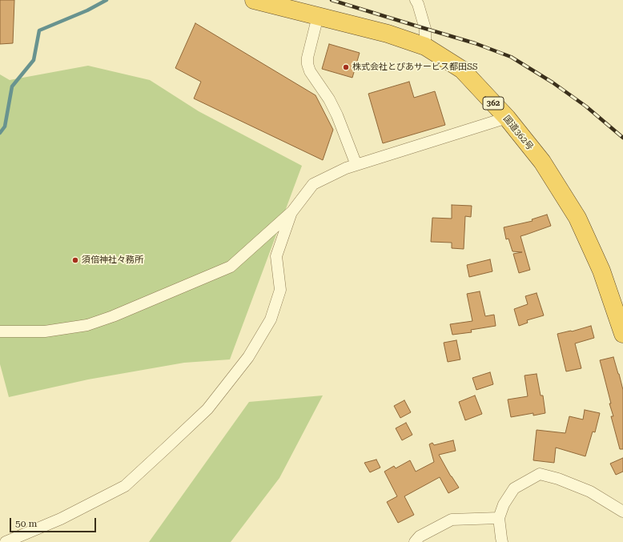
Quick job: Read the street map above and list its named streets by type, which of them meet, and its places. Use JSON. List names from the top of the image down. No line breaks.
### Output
{"streets":{"highway":["362","国道362号"]},"places":["株式会社とぴあサービス都田SS","須倍神社々務所"],"scale_bar":"50 m"}
